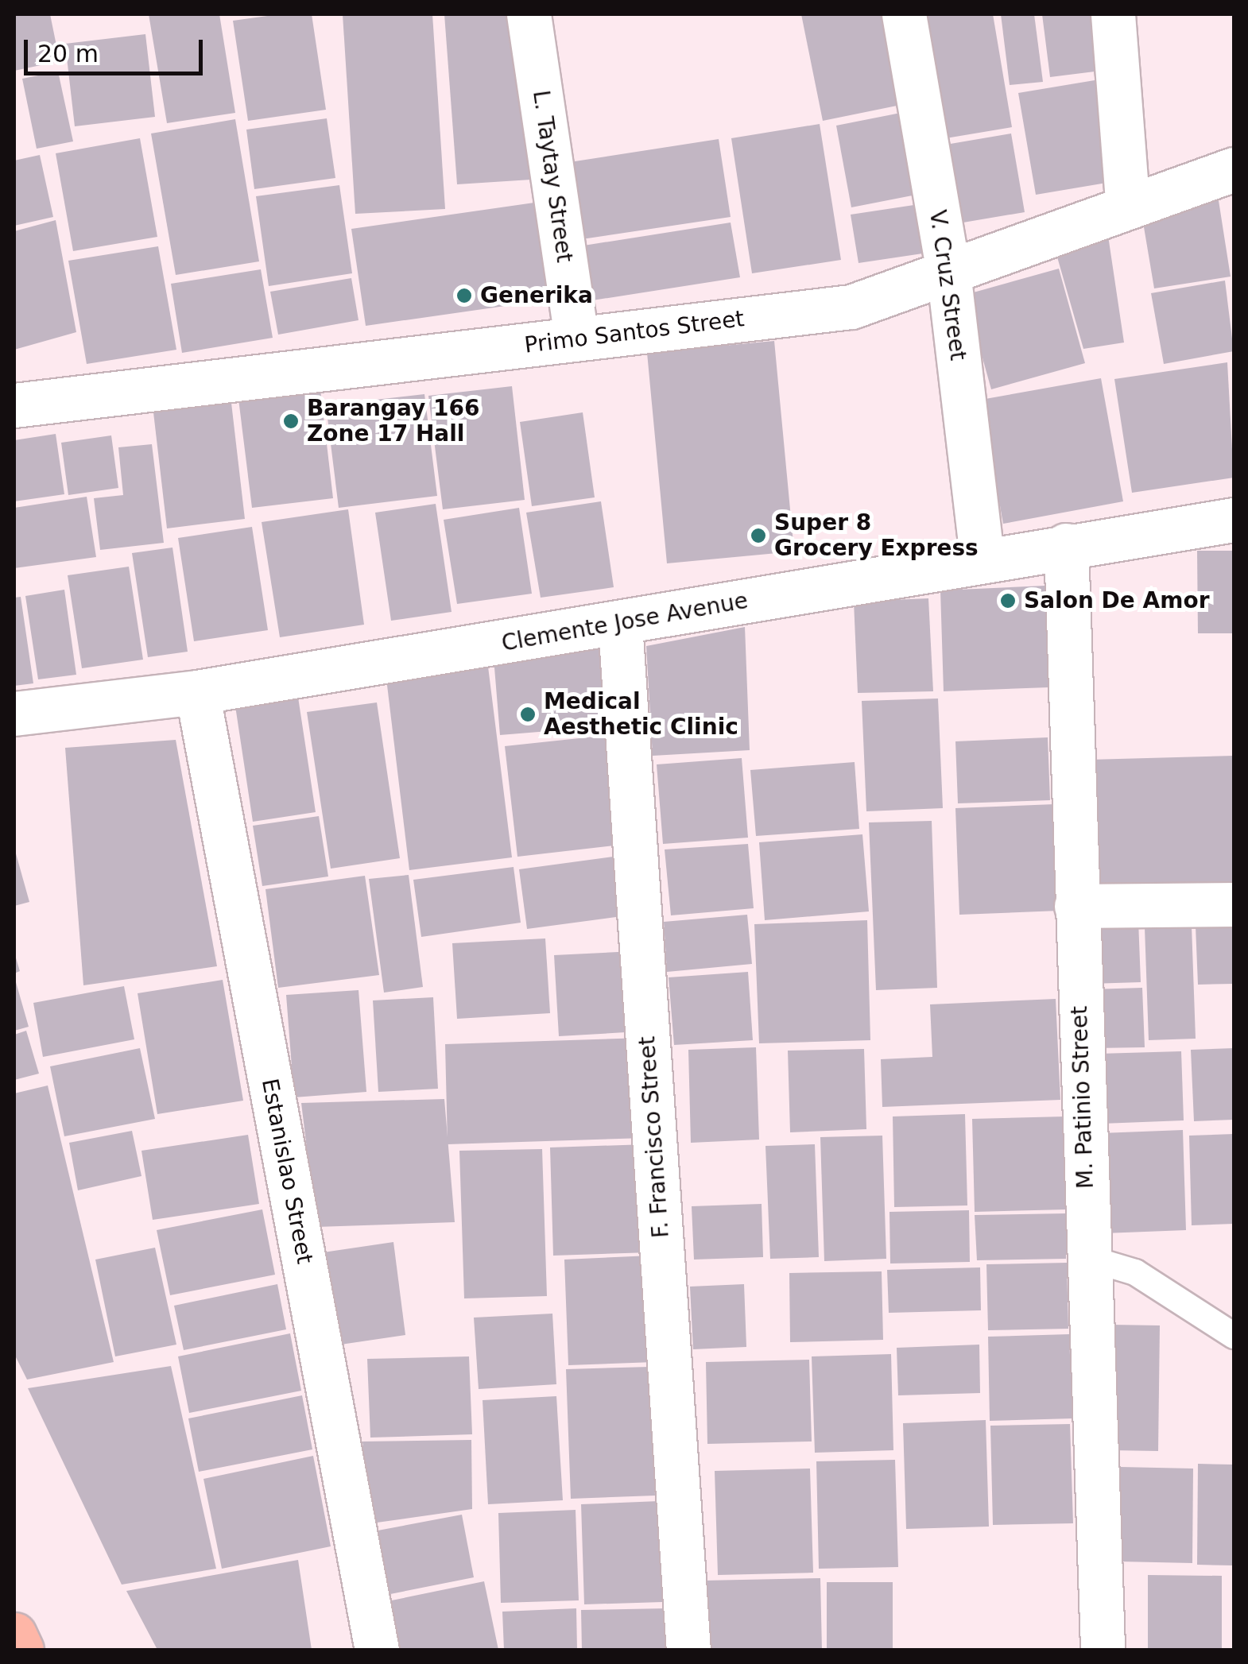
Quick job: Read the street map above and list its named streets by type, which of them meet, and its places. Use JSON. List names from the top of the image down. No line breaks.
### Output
{"streets":{"street":["L. Taytay Street","V. Cruz Street","Primo Santos Street","Clemente Jose Avenue","M. Patinio Street","F. Francisco Street","Estanislao Street"]},"crossings":[["L. Taytay Street","Primo Santos Street"],["V. Cruz Street","Primo Santos Street"],["V. Cruz Street","Clemente Jose Avenue"],["Clemente Jose Avenue","M. Patinio Street"],["Clemente Jose Avenue","F. Francisco Street"],["Clemente Jose Avenue","Estanislao Street"]],"places":["Generika","Barangay 166 Zone 17 Hall","Super 8 Grocery Express","Salon De Amor","Medical Aesthetic Clinic"],"scale_bar":"20 m"}
